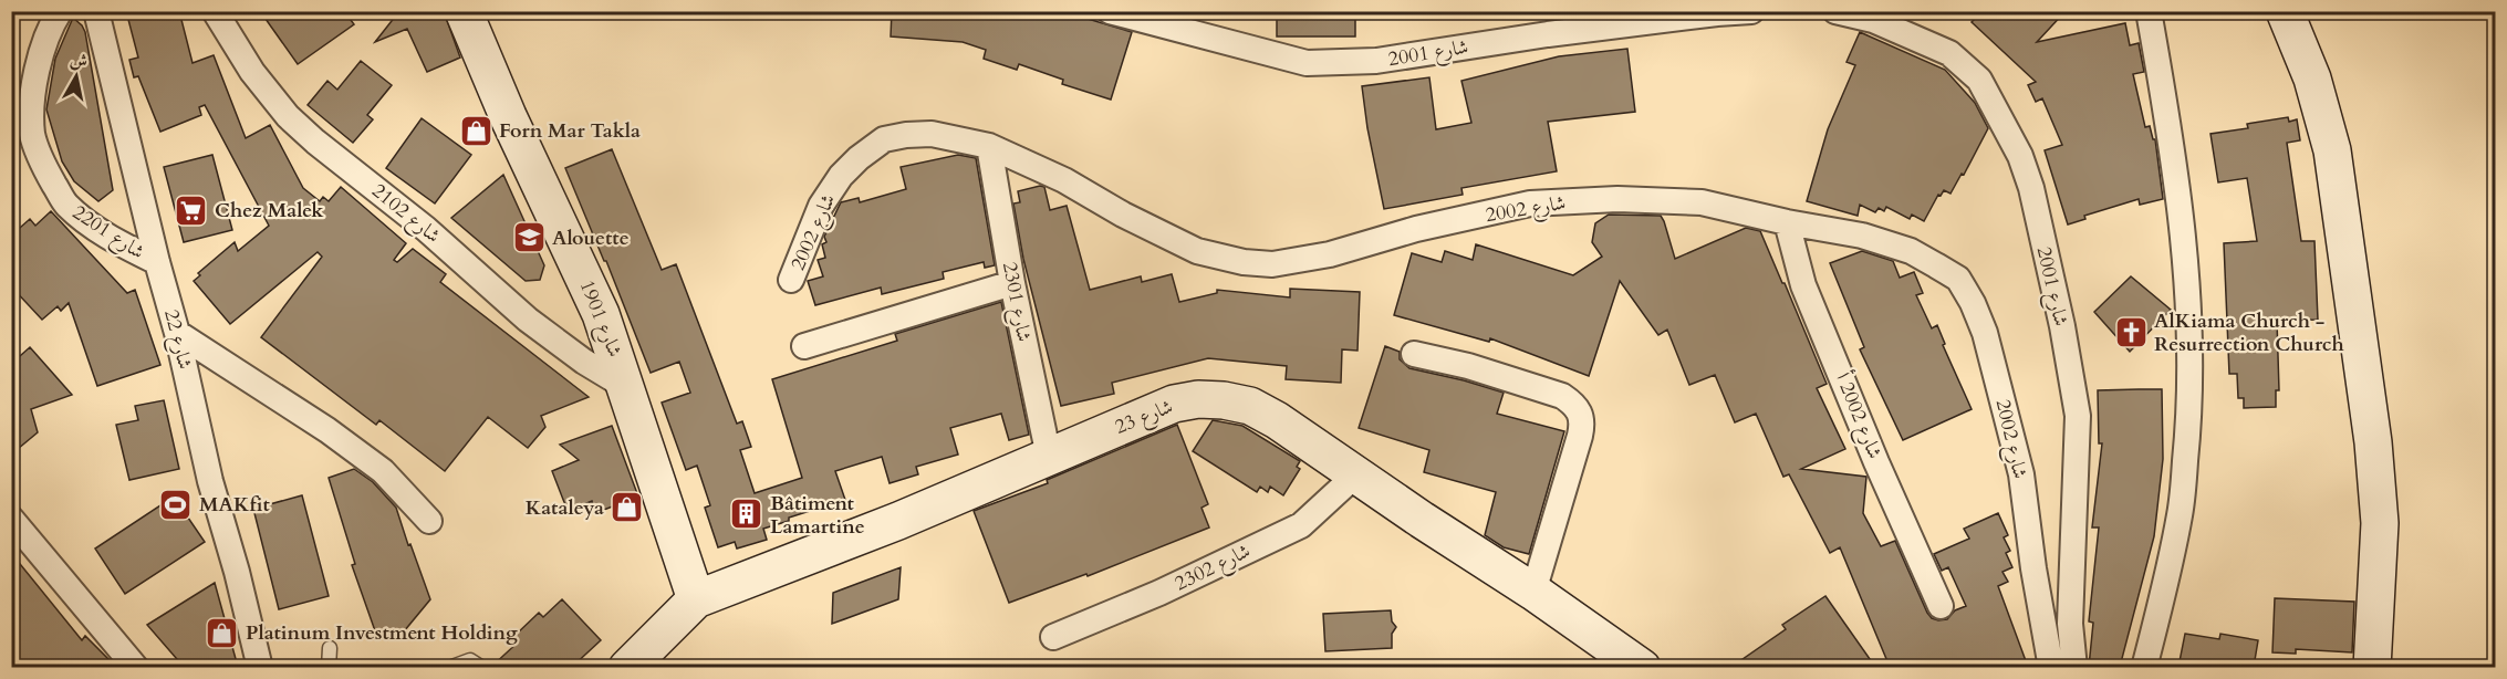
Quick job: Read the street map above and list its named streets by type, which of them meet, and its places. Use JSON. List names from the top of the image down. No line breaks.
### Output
{"streets":{"street":["شارع 2001","شارع 2002","شارع 2102","شارع 2201","شارع 2301","شارع 1901","شارع 22","شارع 2002 أ","شارع 23","شارع 2302"]},"crossings":[["شارع 2002","شارع 2301"],["شارع 2002","شارع 2002 أ"],["شارع 2102","شارع 1901"],["شارع 2201","شارع 22"],["شارع 2301","شارع 23"],["شارع 1901","شارع 23"],["شارع 23","شارع 2302"]],"places":{"shop":["Forn Mar Takla","Kataleya","Platinum Investment Holding"],"supermarket":["Chez Malek"],"school or university":["Alouette"],"church":["AlKiama Church - Resurrection Church"],"sports":["MAKfit"],"building":["Bâtiment Lamartine"]},"north":"top"}
